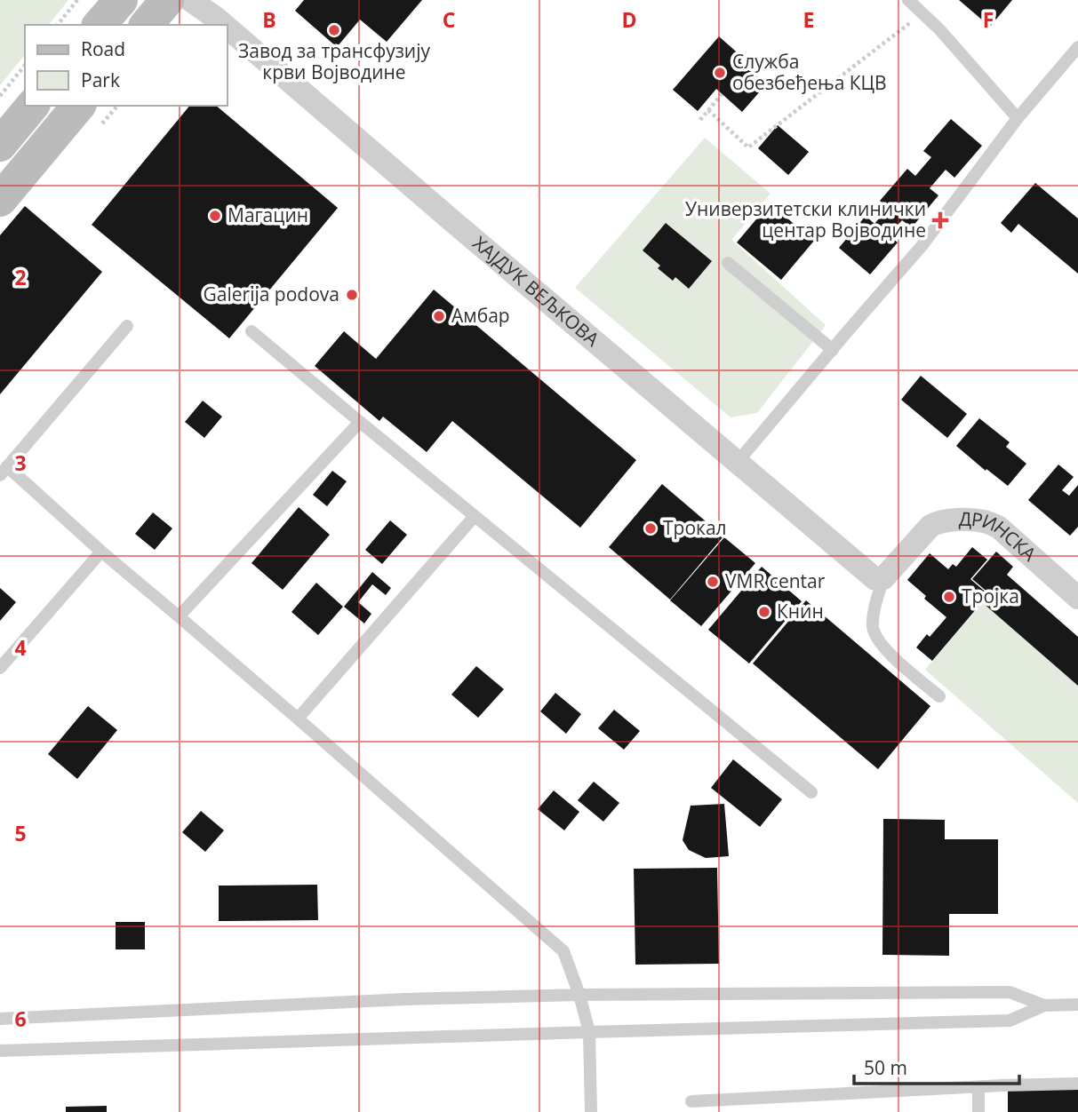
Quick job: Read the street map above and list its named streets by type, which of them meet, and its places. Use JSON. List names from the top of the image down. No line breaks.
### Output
{"streets":{"street":["ХАЈДУК ВЕЉКОВА","ДРИНСКА"]},"crossings":[["ХАЈДУК ВЕЉКОВА","ДРИНСКА"]],"places":{"other":["Завод за трансфузију крви Војводине","Служба обезбеђења КЦВ","Магацин","Galerija podova","Амбар","Трокал","VMR centar","Тројка","Книн"],"health":["Универзитетски клинички центар Војводине"]},"legend":["Road","Park"],"scale_bar":"50 m","grid":{"columns":["B","C","D","E","F"],"rows":["2","3","4","5","6"]}}
